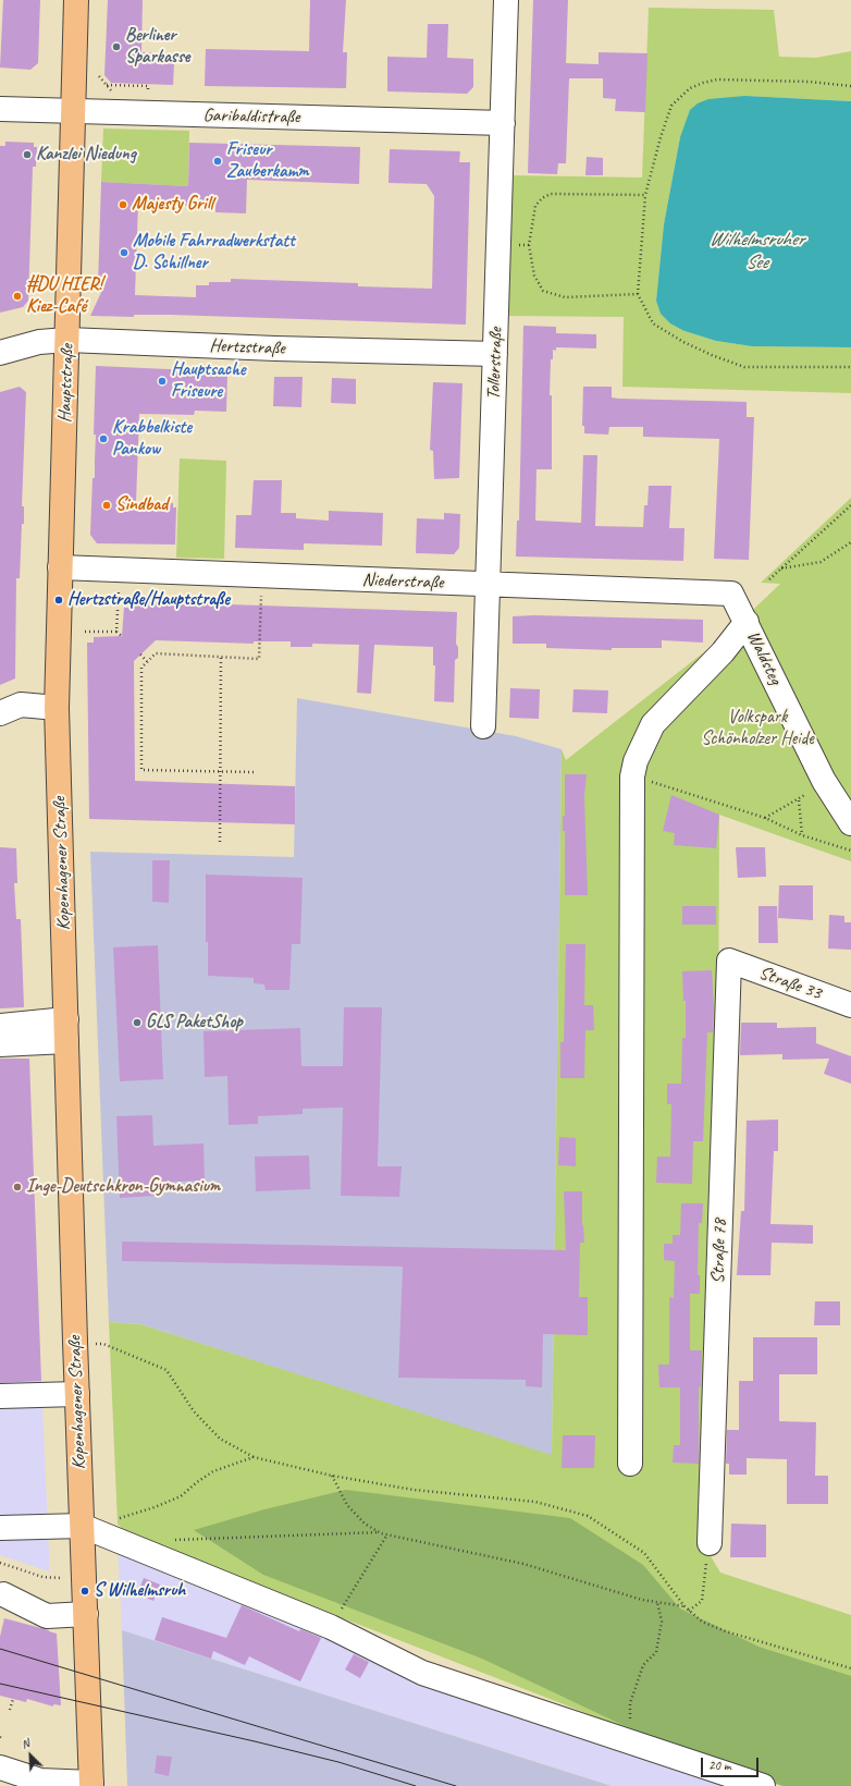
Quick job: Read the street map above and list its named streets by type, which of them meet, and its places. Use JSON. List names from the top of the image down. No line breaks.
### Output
{"streets":{"main road":["Hauptstraße","Kopenhagener Straße"],"street":["Garibaldistraße","Hertzstraße","Tollerstraße","Niederstraße","Waldsteg","Straße 33","Straße 78"]},"crossings":[["Garibaldistraße","Tollerstraße"],["Garibaldistraße","Hauptstraße"],["Hertzstraße","Tollerstraße"],["Hertzstraße","Hauptstraße"],["Tollerstraße","Niederstraße"],["Hauptstraße","Niederstraße"],["Hauptstraße","Kopenhagener Straße"],["Niederstraße","Waldsteg"],["Straße 33","Straße 78"]],"water":["Wilhelmsruher See"],"parks":["Volkspark Schönholzer Heide"],"places":["Berliner Sparkasse","Kanzlei Niedung","Friseur Zauberkamm","Majesty Grill","Mobile Fahrradwerkstatt D. Schillner","#DU HIER! Kiez-Café","Hauptsache Friseure","Krabbelkiste Pankow","Sindbad","Hertzstraße/Hauptstraße","GLS PaketShop","Inge-Deutschkron-Gymnasium","S Wilhelmsruh"],"scale_bar":"20 m","north":"top left"}
